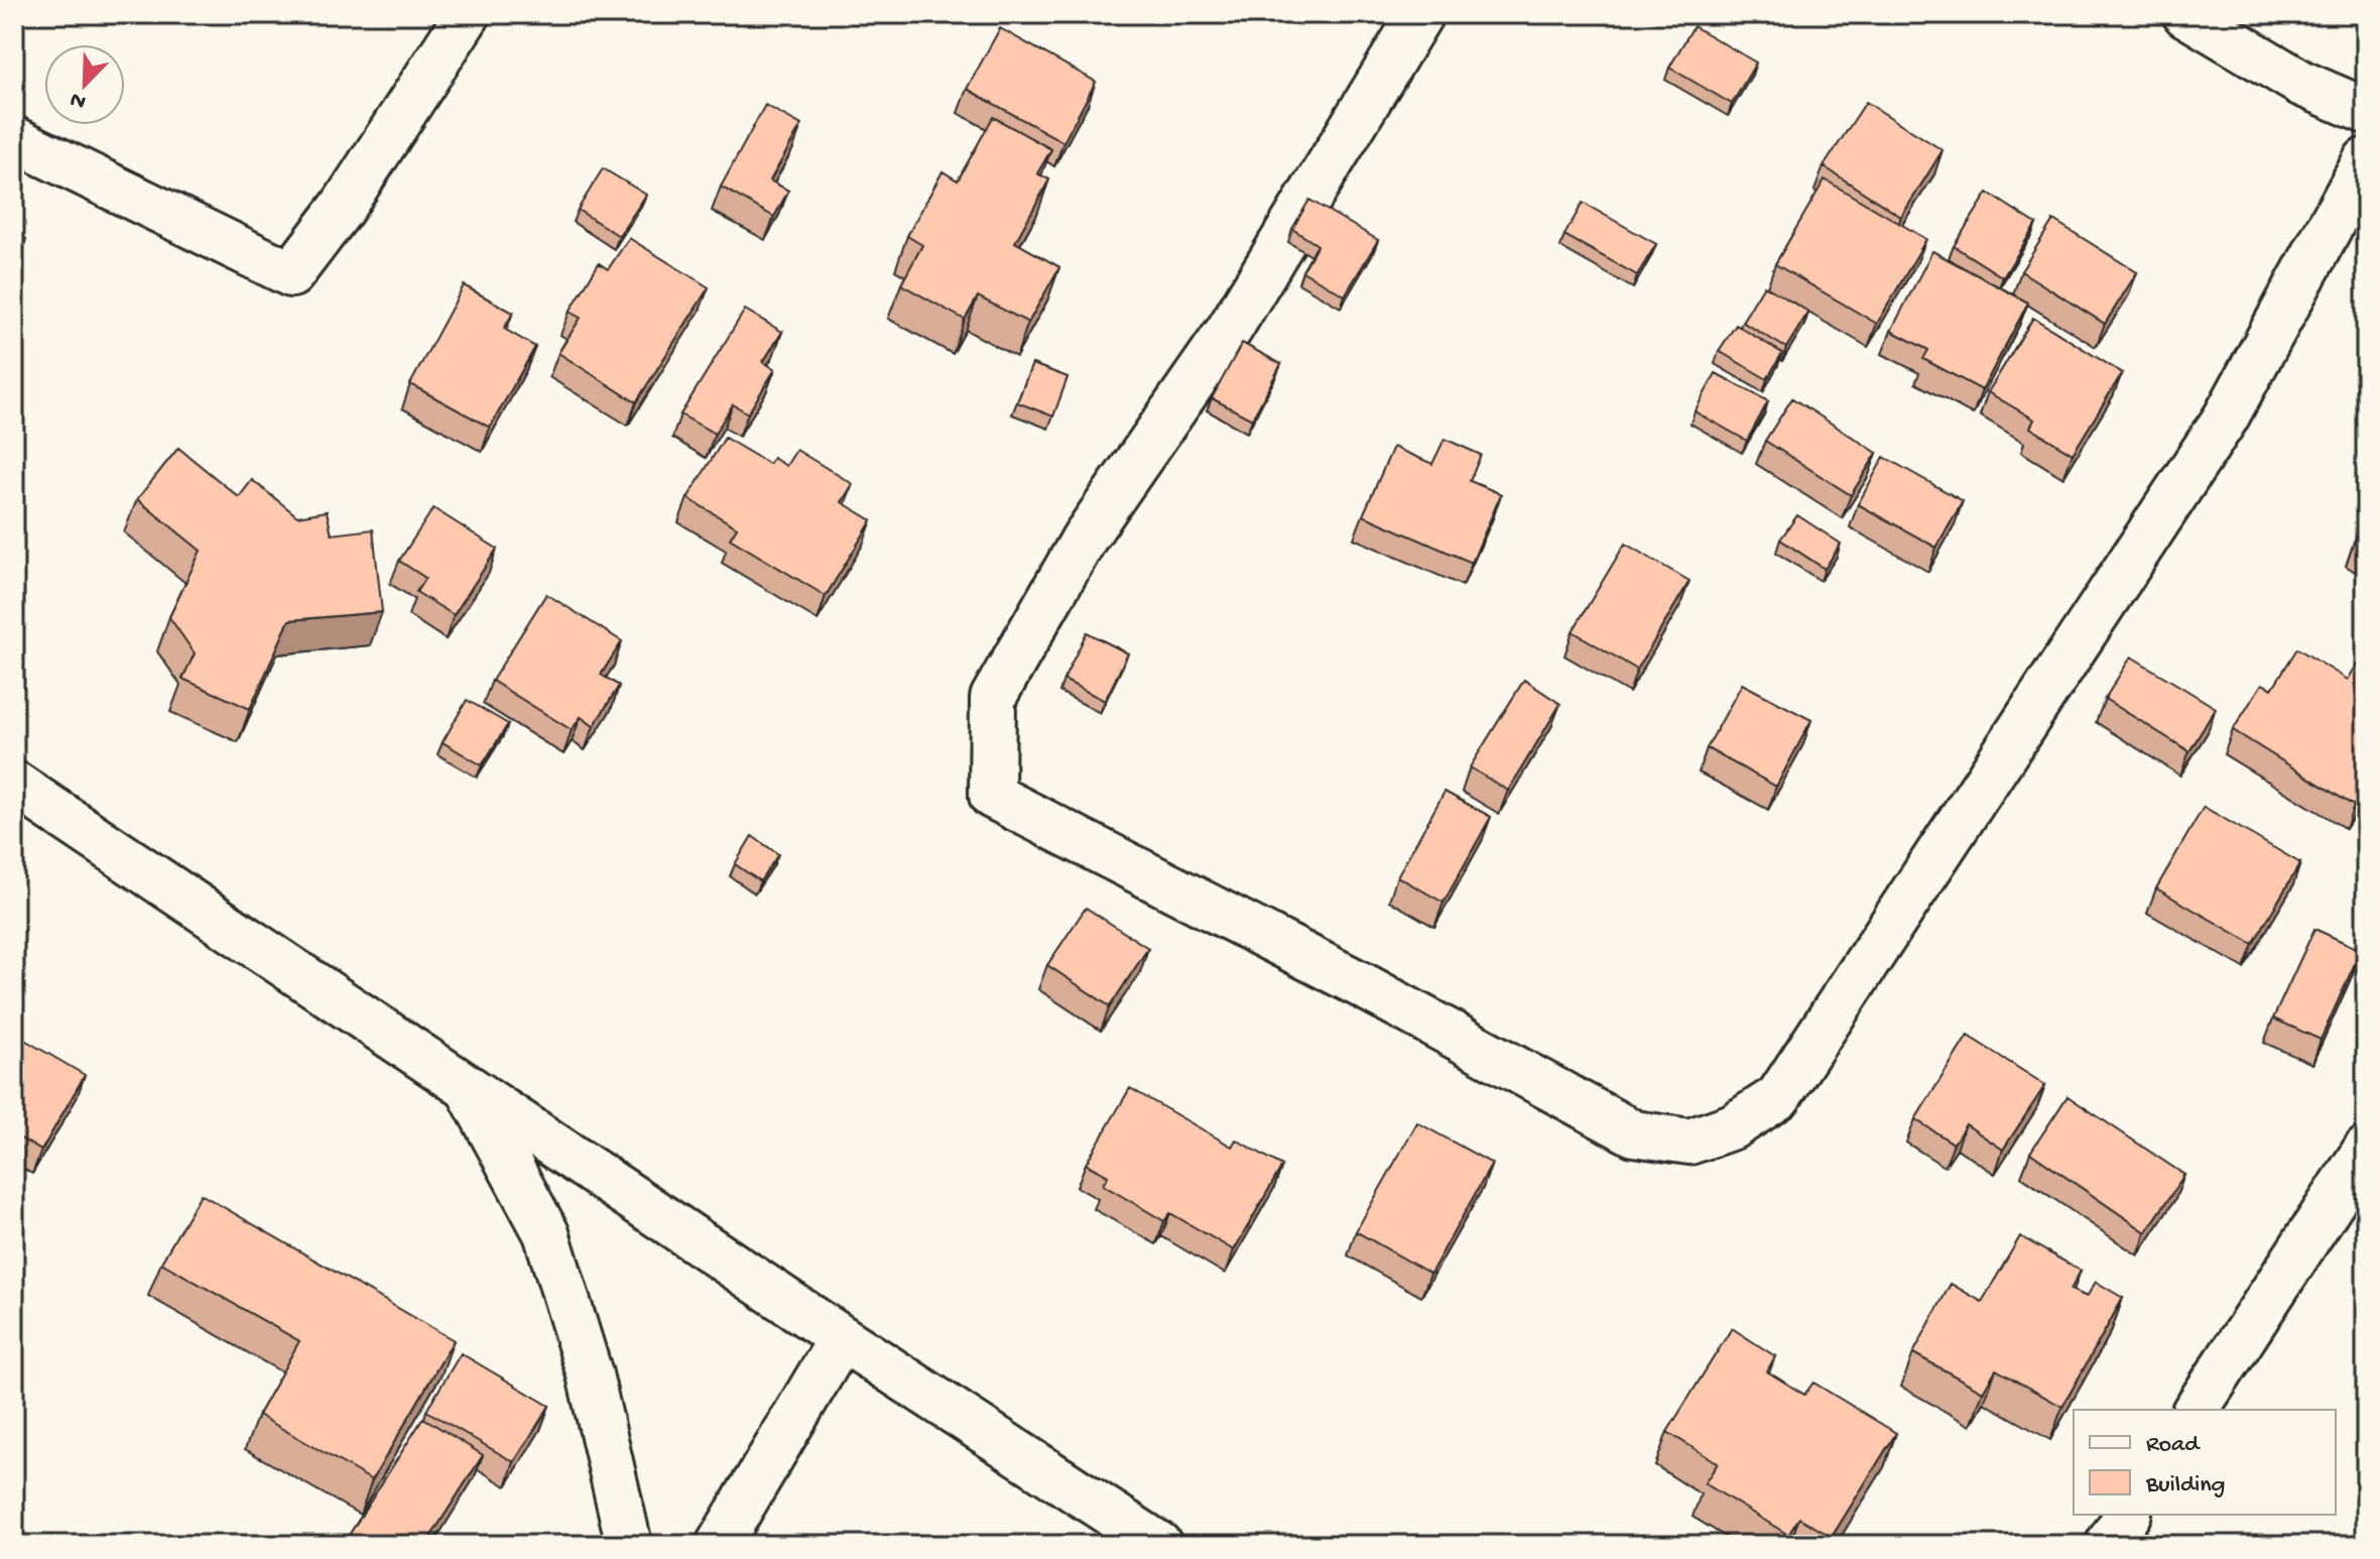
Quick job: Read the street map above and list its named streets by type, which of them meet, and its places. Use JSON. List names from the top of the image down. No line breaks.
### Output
{"legend":["Road","Building"],"north":"bottom left"}
